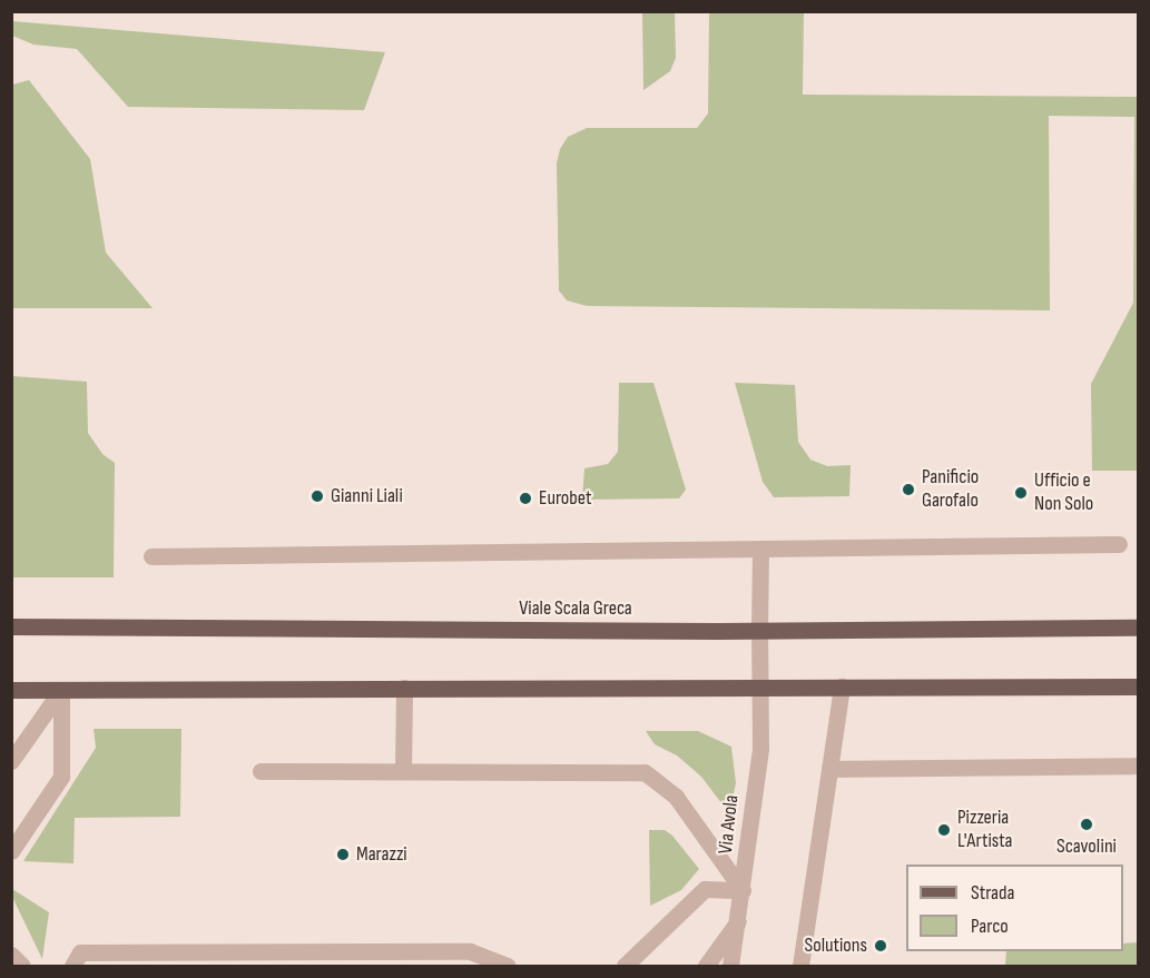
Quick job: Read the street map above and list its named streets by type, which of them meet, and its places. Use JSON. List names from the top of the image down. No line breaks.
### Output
{"streets":{"main road":["Viale Scala Greca"],"street":["Via Avola"]},"crossings":[["Viale Scala Greca","Via Avola"]],"places":["Panificio Garofalo","Ufficio e Non Solo","Gianni Liali","Eurobet","Scavolini","Pizzeria L'Artista","Marazzi","Solutions"],"legend":["Strada","Parco"]}
